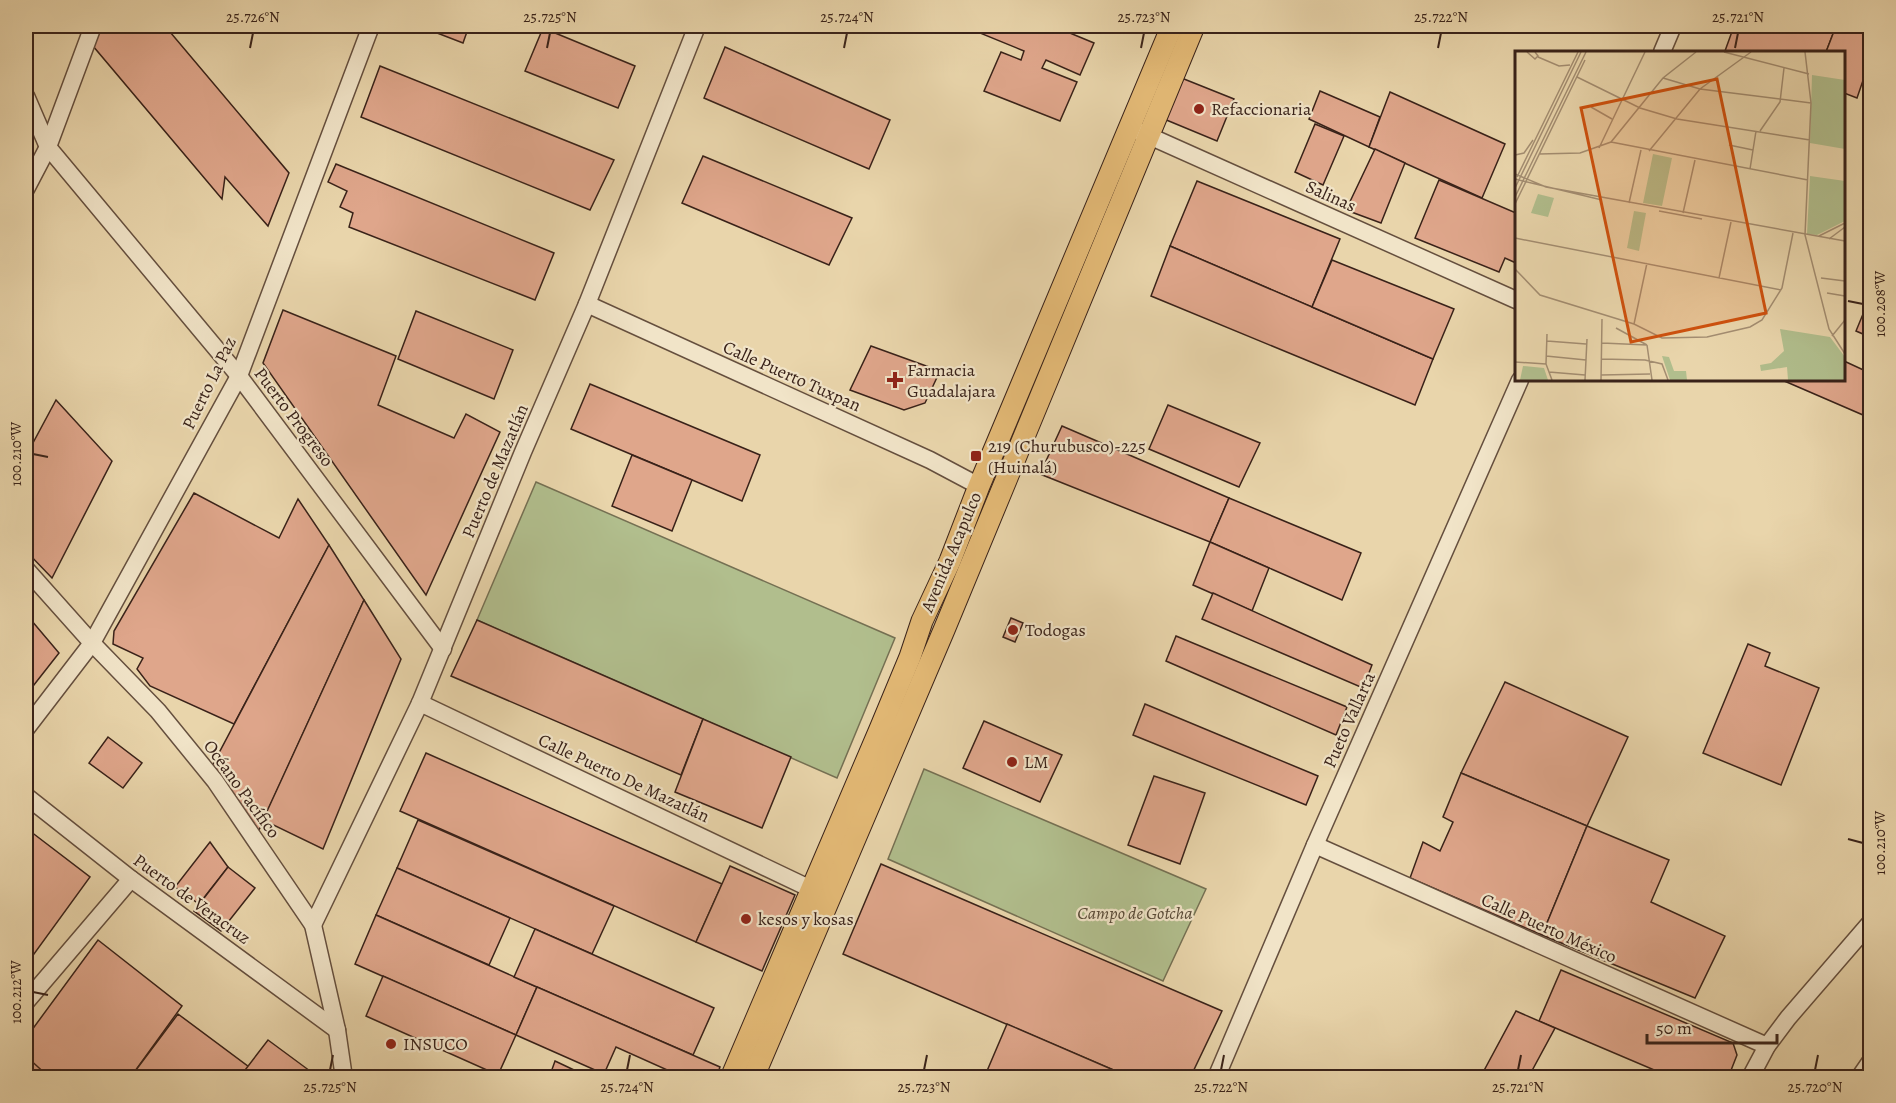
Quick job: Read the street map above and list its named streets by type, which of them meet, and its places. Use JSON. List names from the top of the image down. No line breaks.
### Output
{"streets":{"main road":["Avenida Acapulco"],"street":["Salinas","Calle Puerto Tuxpan","Puerto La Paz","Puerto Progreso","Puerto de Mazatlán","Pueto Vallarta","Calle Puerto De Mazatlán","Océano Pacífico","Puerto de Veracruz","Calle Puerto México"]},"crossings":[["Salinas","Avenida Acapulco"],["Calle Puerto Tuxpan","Puerto de Mazatlán"],["Calle Puerto Tuxpan","Avenida Acapulco"],["Puerto La Paz","Puerto Progreso"],["Puerto La Paz","Océano Pacífico"],["Puerto Progreso","Puerto de Mazatlán"],["Puerto de Mazatlán","Calle Puerto De Mazatlán"],["Puerto de Mazatlán","Océano Pacífico"],["Avenida Acapulco","Calle Puerto De Mazatlán"],["Pueto Vallarta","Calle Puerto México"],["Océano Pacífico","Puerto de Veracruz"]],"parks":["Campo de Gotcha"],"places":{"other":["Refaccionaria","Todogas","LM","kesos y kosas","INSUCO"],"health":["Farmacia Guadalajara"],"transit":["219 (Churubusco)-225 (Huinalá)"]},"scale_bar":"50 m","coordinates":["25.726°N","25.725°N","25.724°N","25.723°N","25.722°N","25.721°N","100.208°W","100.210°W","100.212°W","25.720°N"]}
